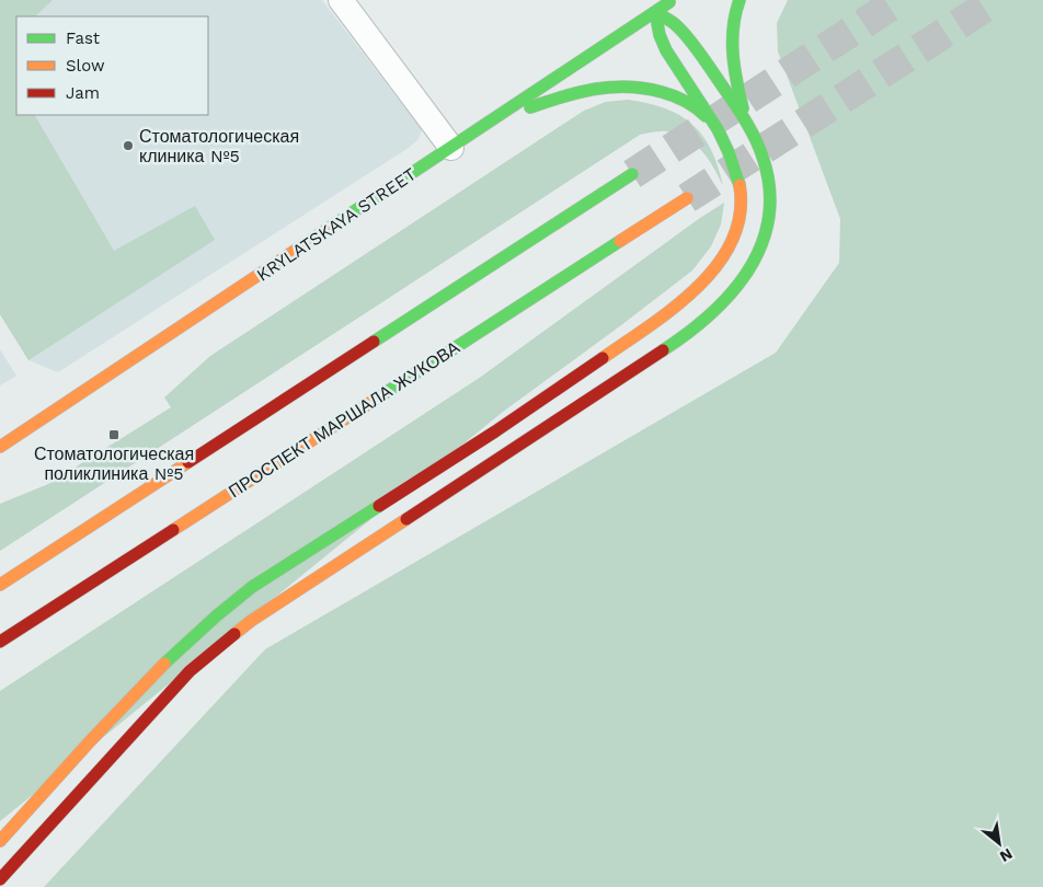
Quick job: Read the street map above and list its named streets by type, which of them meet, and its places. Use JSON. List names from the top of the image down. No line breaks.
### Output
{"streets":{"main road":["KRYLATSKAYA STREET","ПРОСПЕКТ МАРШАЛА ЖУКОВА"]},"places":{"other":["Стоматологическая клиника №5"],"transit":["Стоматологическая поликлиника №5"]},"legend":["Fast","Slow","Jam"],"north":"bottom right"}
